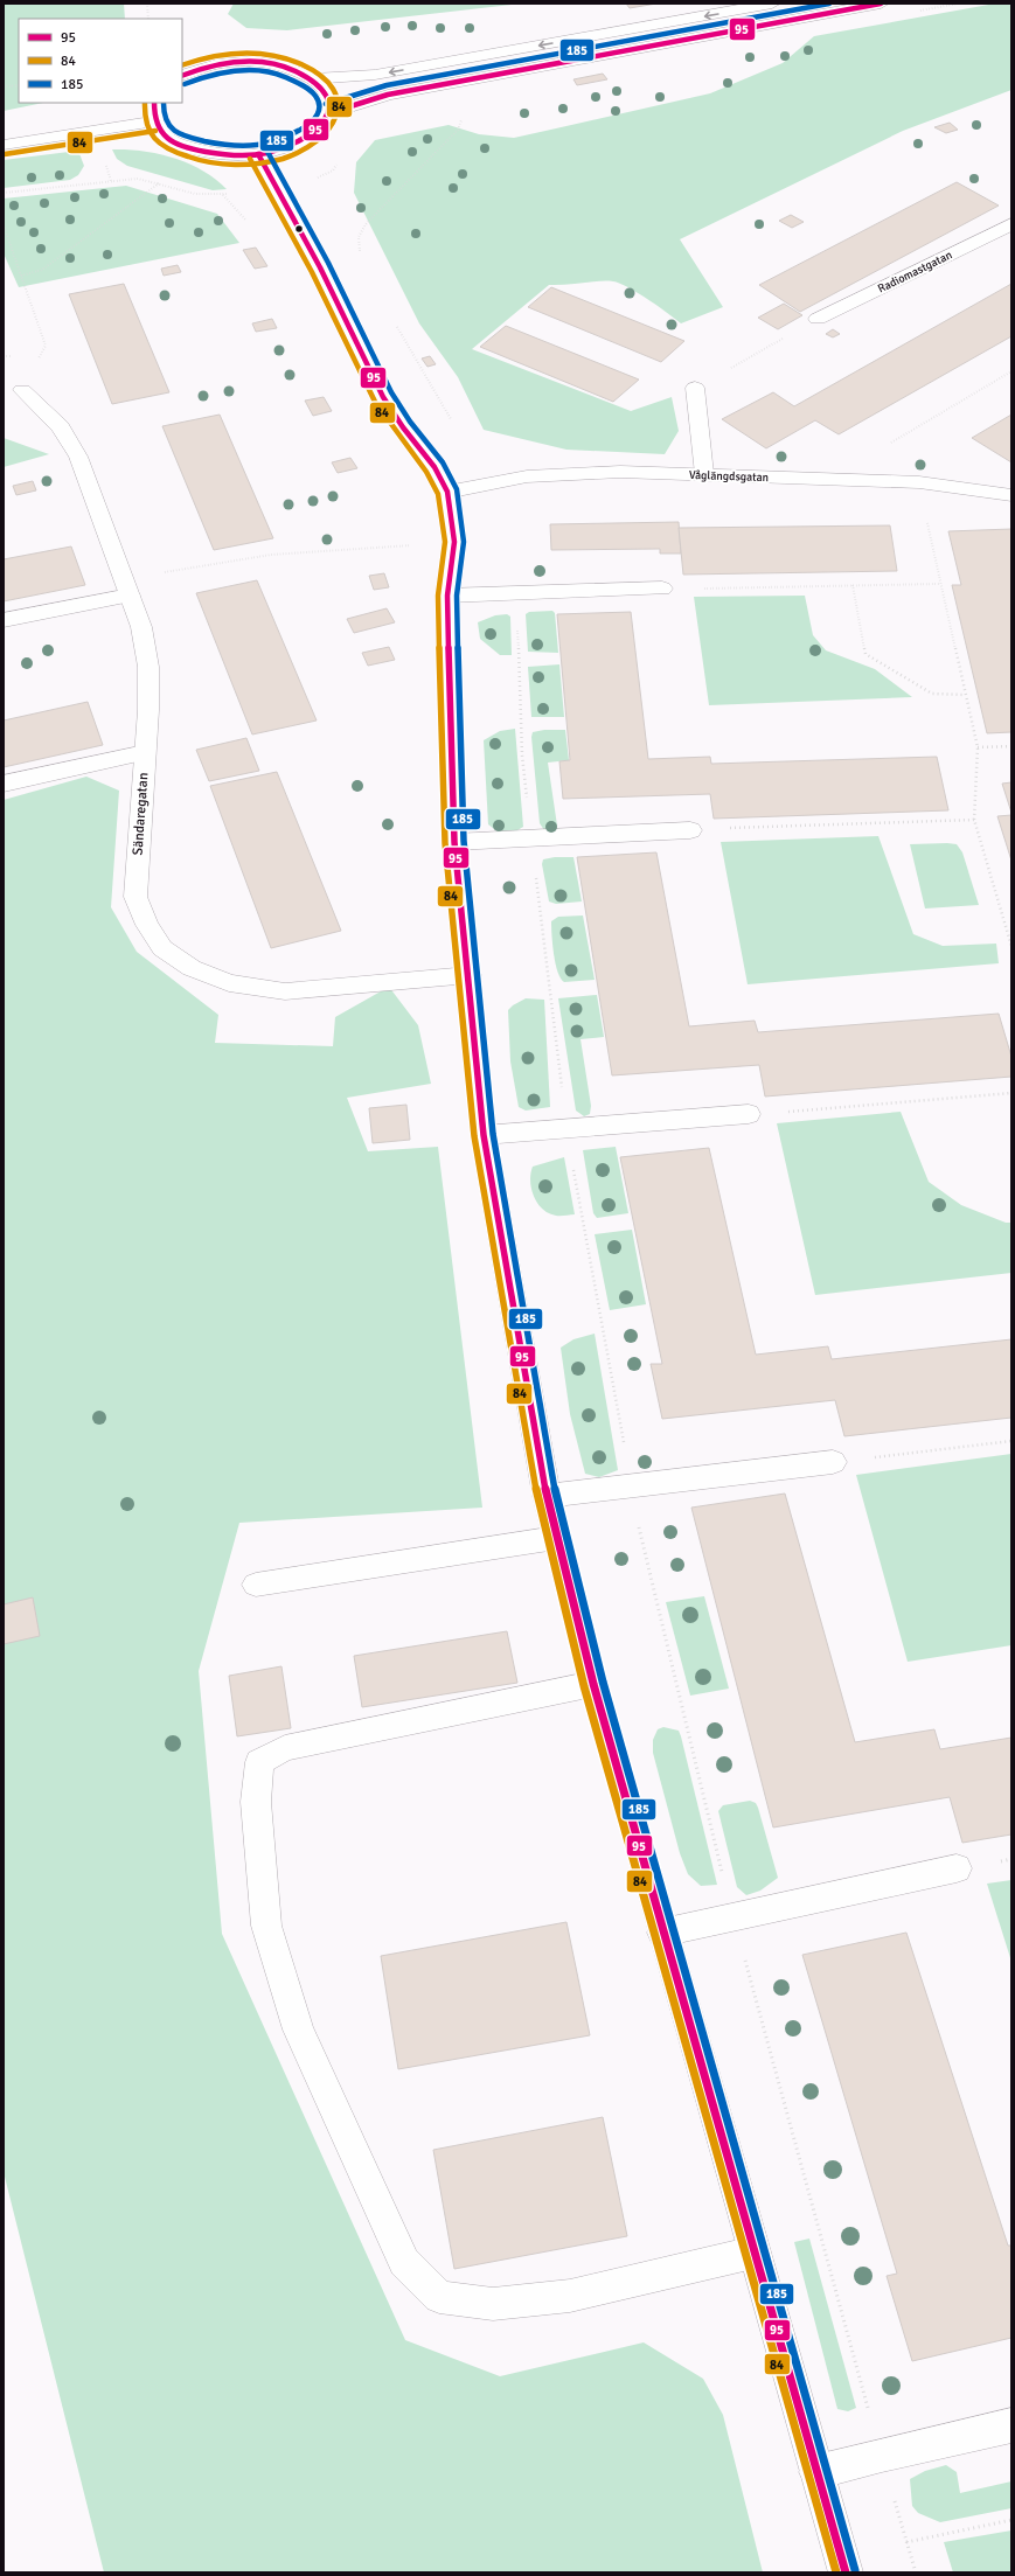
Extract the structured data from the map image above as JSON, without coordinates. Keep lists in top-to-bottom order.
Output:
{
  "streets": {
    "street": ["Radiomastgatan", "Våglängdsgatan", "Sändaregatan"]
  },
  "lines": ["transit line 95", "transit line 185", "transit line 84"],
  "legend": ["95", "84", "185"]
}
